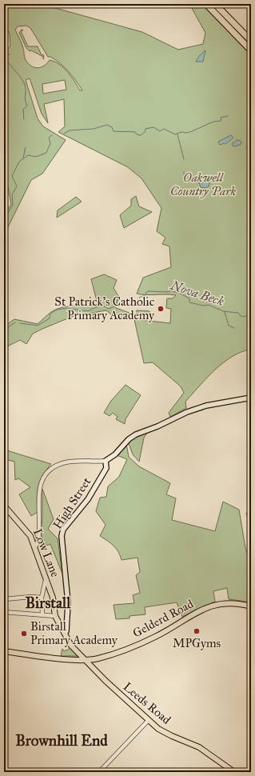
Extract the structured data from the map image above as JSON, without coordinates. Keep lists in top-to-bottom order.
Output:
{
  "streets": {
    "main road": [
      "High Street",
      "Low Lane",
      "Gelderd Road",
      "Leeds Road"
    ]
  },
  "crossings": [
    ["High Street", "Leeds Road"],
    ["Low Lane", "Leeds Road"],
    ["Gelderd Road", "Leeds Road"]
  ],
  "districts": ["Birstall", "Brownhill End"],
  "water": ["Nova Beck"],
  "parks": ["Oakwell Country Park"],
  "places": ["St Patrick's Catholic Primary Academy", "MPGyms", "Birstall Primary Academy"]
}
